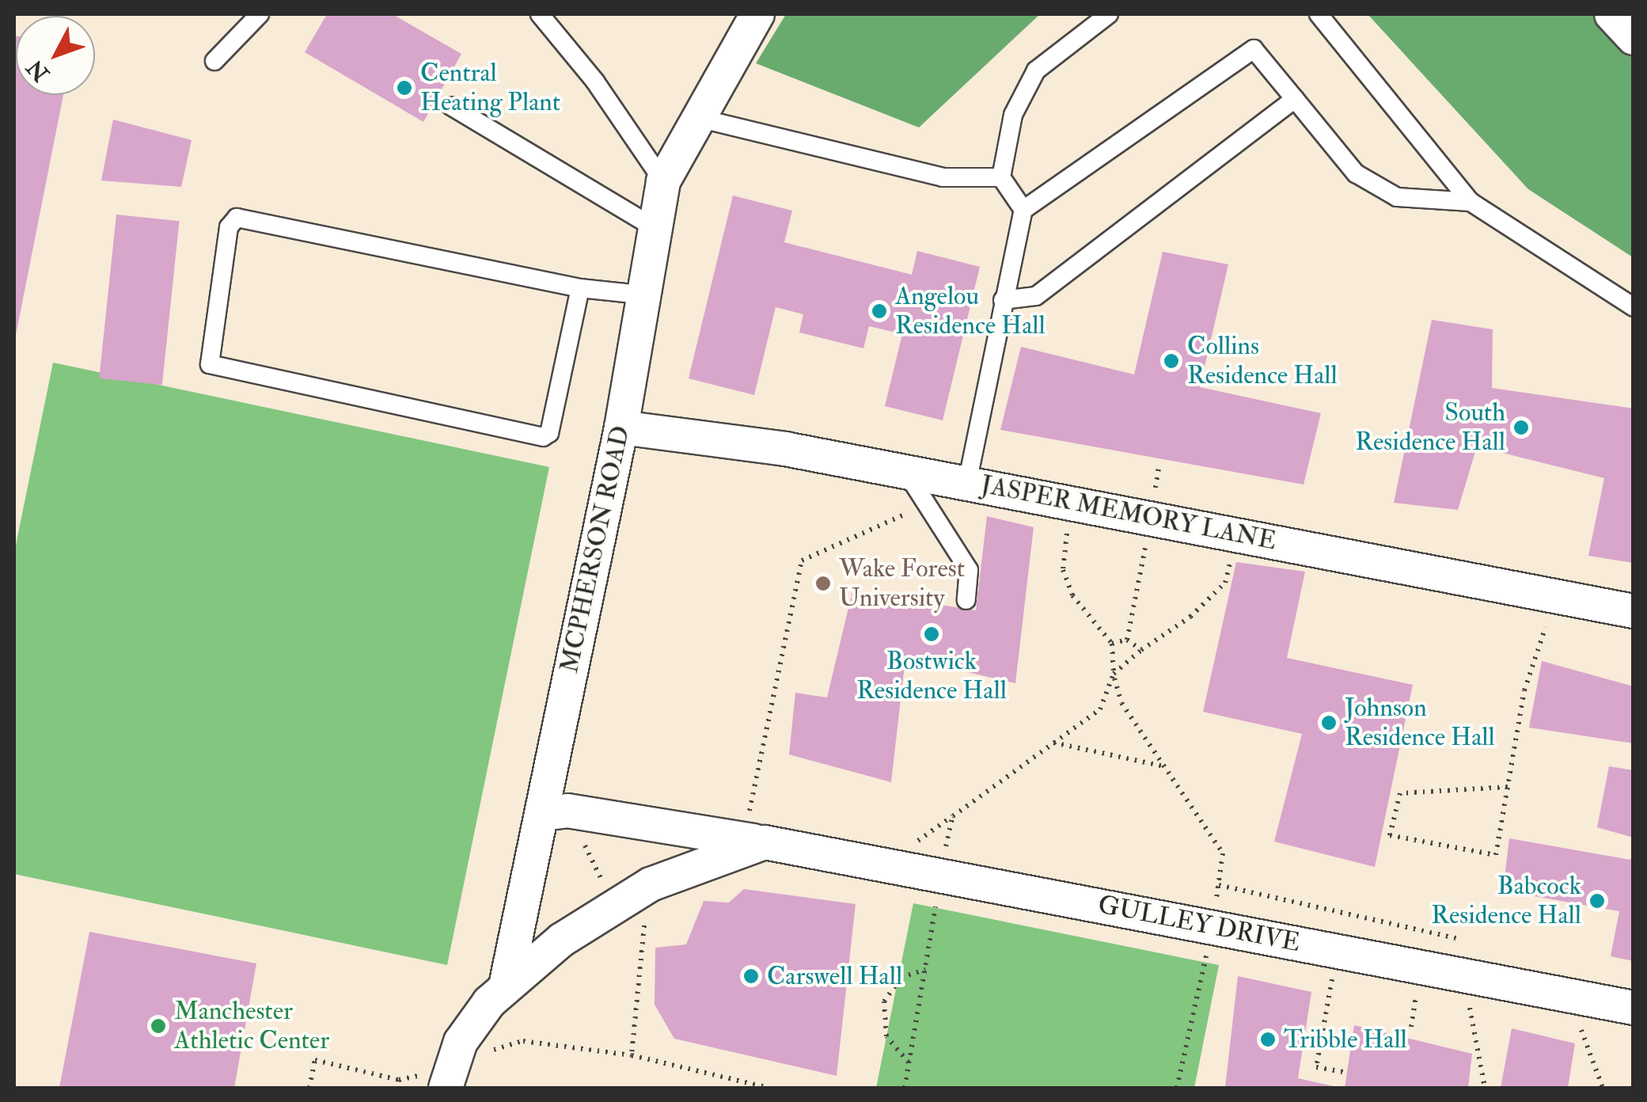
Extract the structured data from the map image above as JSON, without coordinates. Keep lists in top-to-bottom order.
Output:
{
  "streets": {
    "street": ["JASPER MEMORY LANE", "MCPHERSON ROAD", "GULLEY DRIVE"]
  },
  "crossings": [
    ["JASPER MEMORY LANE", "MCPHERSON ROAD"],
    ["MCPHERSON ROAD", "GULLEY DRIVE"]
  ],
  "places": [
    "Central Heating Plant",
    "Angelou Residence Hall",
    "Collins Residence Hall",
    "South Residence Hall",
    "Wake Forest University",
    "Bostwick Residence Hall",
    "Johnson Residence Hall",
    "Babcock Residence Hall",
    "Carswell Hall",
    "Manchester Athletic Center",
    "Tribble Hall"
  ],
  "north": "bottom left"
}
